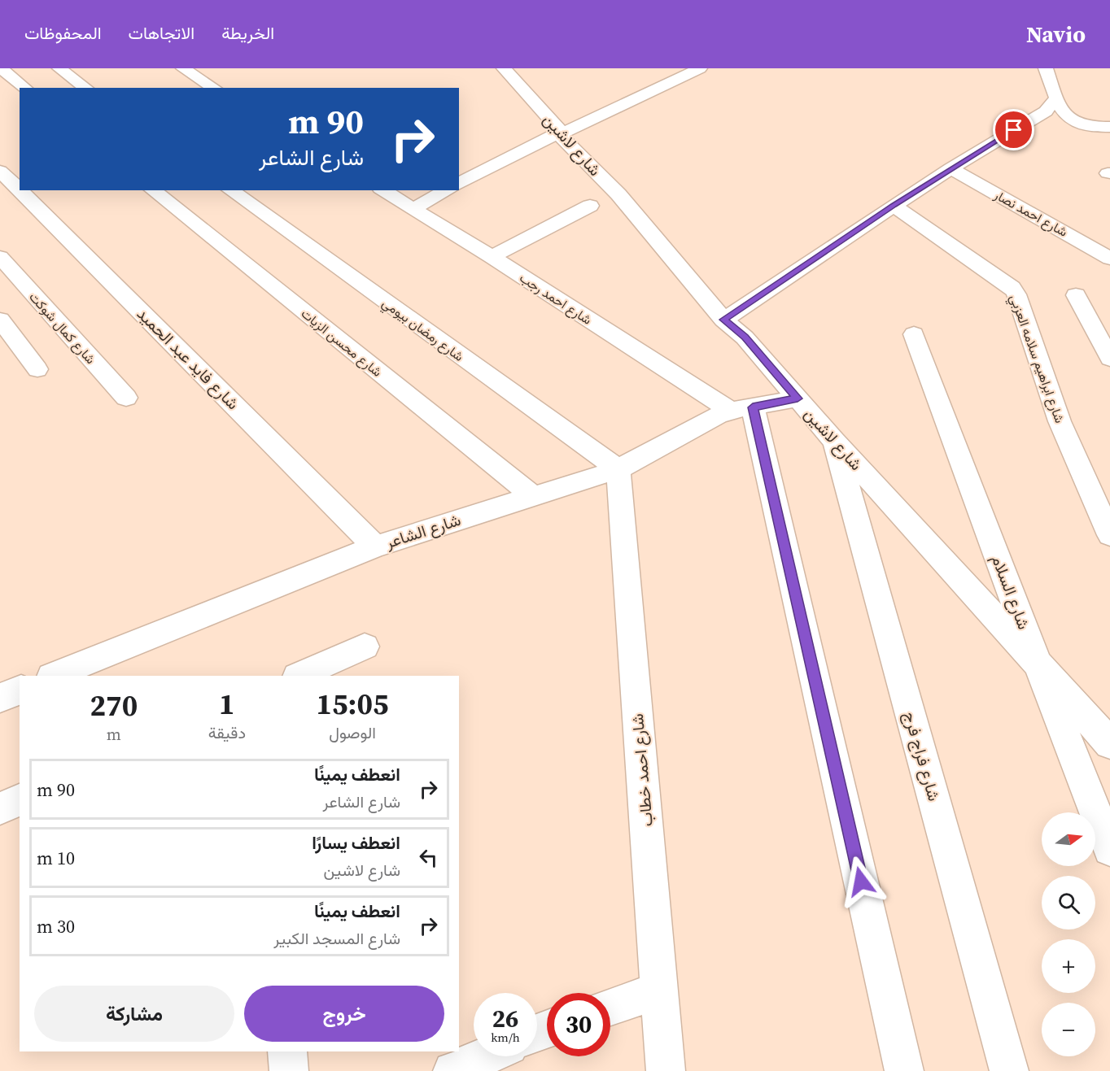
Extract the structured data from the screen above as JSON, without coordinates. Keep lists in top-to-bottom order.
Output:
{
  "streets": {
    "street": [
      "شارع لاشين",
      "شارع احمد نصار",
      "شارع احمد رجب",
      "شارع كمال شوكت",
      "شارع رمضان بيومي",
      "شارع محسن الزيات",
      "شارع فايد عبد الحميد",
      "شارع ابراهيم سلامه العزبي",
      "شارع الشاعر",
      "شارع السلام",
      "شارع فراج فرج",
      "شارع احمد خطاب"
    ]
  },
  "crossings": [
    ["شارع لاشين", "شارع الشاعر"],
    ["شارع لاشين", "شارع السلام"],
    ["شارع لاشين", "شارع فراج فرج"],
    ["شارع احمد رجب", "شارع الشاعر"],
    ["شارع رمضان بيومي", "شارع الشاعر"],
    ["شارع رمضان بيومي", "شارع احمد خطاب"],
    ["شارع محسن الزيات", "شارع الشاعر"],
    ["شارع فايد عبد الحميد", "شارع الشاعر"],
    ["شارع الشاعر", "شارع احمد خطاب"]
  ],
  "north": "right",
  "page": {
    "header": "Navio",
    "nav": ["الخريطة", "الاتجاهات", "المحفوظات"],
    "turn": ["90 m", "شارع الشاعر"],
    "eta": [
      "15:05",
      "الوصول",
      "1",
      "دقيقة",
      "270",
      "m"
    ],
    "list": [
      {
        "name": "انعطف يمينًا",
        "note": "شارع الشاعر",
        "value": "90 m"
      },
      {
        "name": "انعطف يسارًا",
        "note": "شارع لاشين",
        "value": "10 m"
      },
      {
        "name": "انعطف يمينًا",
        "note": "شارع المسجد الكبير",
        "value": "30 m"
      }
    ],
    "map_buttons": ["+", "−"],
    "buttons": ["خروج", "مشاركة"],
    "speed": "26 km/h",
    "limit": "30"
  }
}
